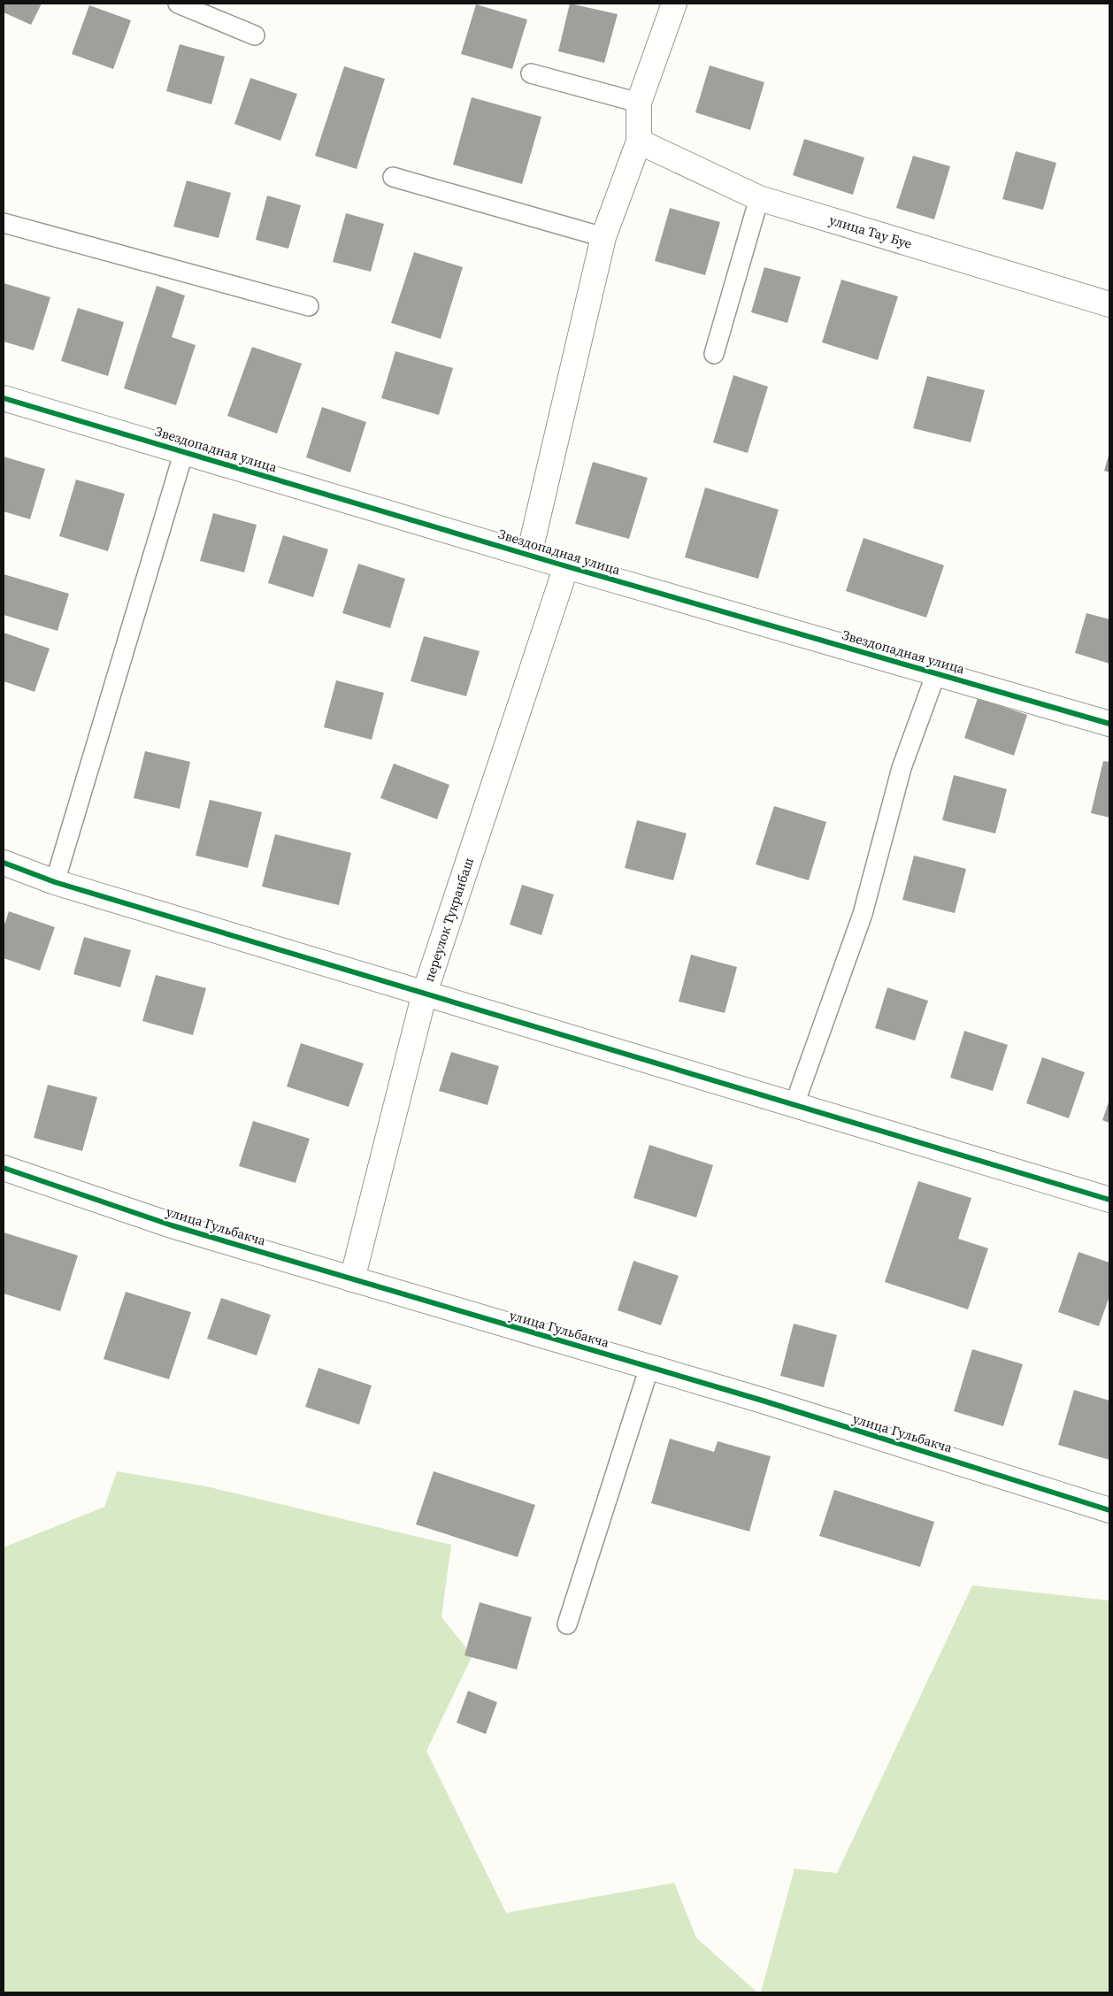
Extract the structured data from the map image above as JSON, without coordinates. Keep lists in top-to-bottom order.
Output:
{
  "streets": {
    "street": [
      "улица Тау Буе",
      "Звездопадная улица",
      "переулок Тукранбаш",
      "улица Гульбакча"
    ]
  },
  "crossings": [
    ["Звездопадная улица", "переулок Тукранбаш"],
    ["переулок Тукранбаш", "улица Гульбакча"]
  ]
}
